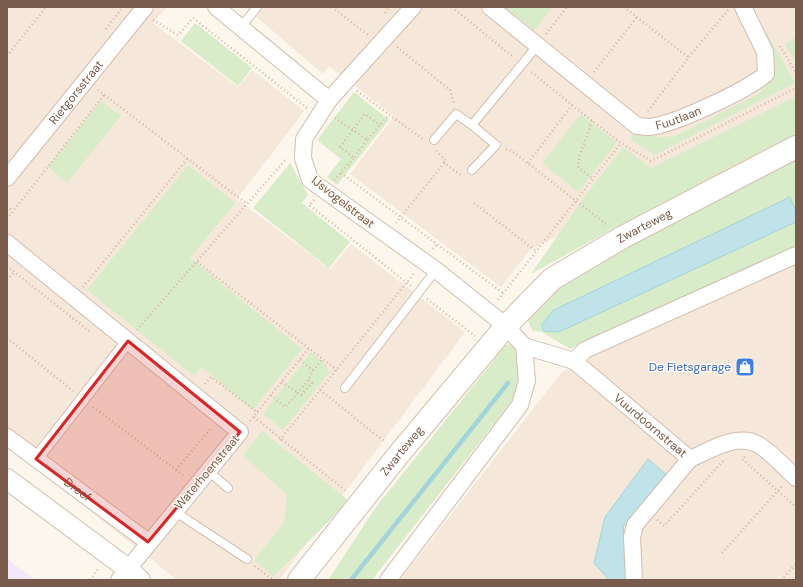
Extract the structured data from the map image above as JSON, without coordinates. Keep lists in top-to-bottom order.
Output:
{
  "streets": {
    "main road": ["Zwarteweg"],
    "street": [
      "Rietgorsstraat",
      "Fuutlaan",
      "IJsvogelstraat",
      "Vuurdoornstraat",
      "Waterhoenstraat",
      "Dreef"
    ]
  },
  "crossings": [
    ["IJsvogelstraat", "Zwarteweg"],
    ["Waterhoenstraat", "Dreef"]
  ],
  "places": {
    "shop": ["De Fietsgarage"]
  }
}
